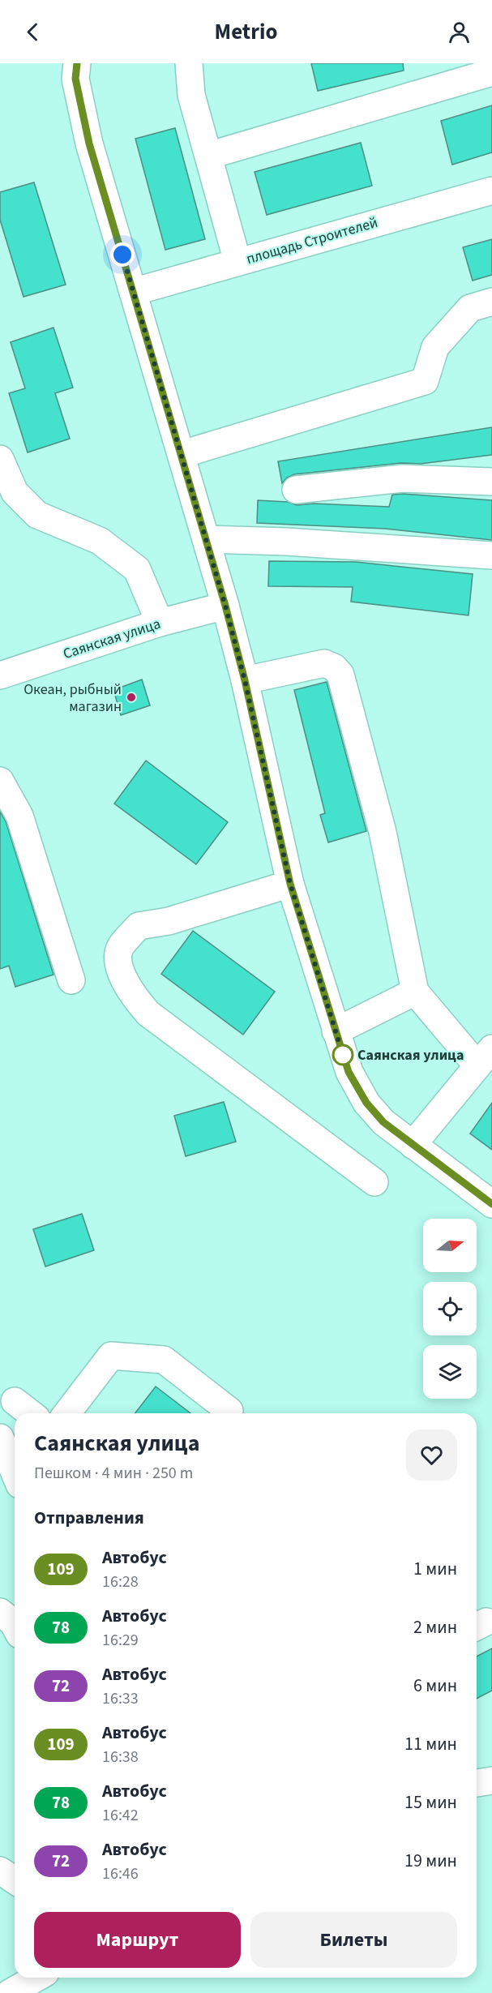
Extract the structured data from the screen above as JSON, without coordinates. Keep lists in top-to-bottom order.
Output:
{
  "streets": {
    "main road": ["площадь Строителей", "Саянская улица"]
  },
  "places": ["Океан, рыбный магазин", "Саянская улица"],
  "lines": ["bus line 109"],
  "north": "right",
  "page": {
    "header": "Metrio",
    "heading": [
      ["Саянская улица", "Пешком · 4 мин · 250 m"],
      "Отправления"
    ],
    "list": [
      {
        "mark": "109",
        "name": "Автобус",
        "note": "16:28",
        "value": "1 мин"
      },
      {
        "mark": "78",
        "name": "Автобус",
        "note": "16:29",
        "value": "2 мин"
      },
      {
        "mark": "72",
        "name": "Автобус",
        "note": "16:33",
        "value": "6 мин"
      },
      {
        "mark": "109",
        "name": "Автобус",
        "note": "16:38",
        "value": "11 мин"
      },
      {
        "mark": "78",
        "name": "Автобус",
        "note": "16:42",
        "value": "15 мин"
      },
      {
        "mark": "72",
        "name": "Автобус",
        "note": "16:46",
        "value": "19 мин"
      }
    ],
    "buttons": ["Маршрут", "Билеты"]
  }
}
